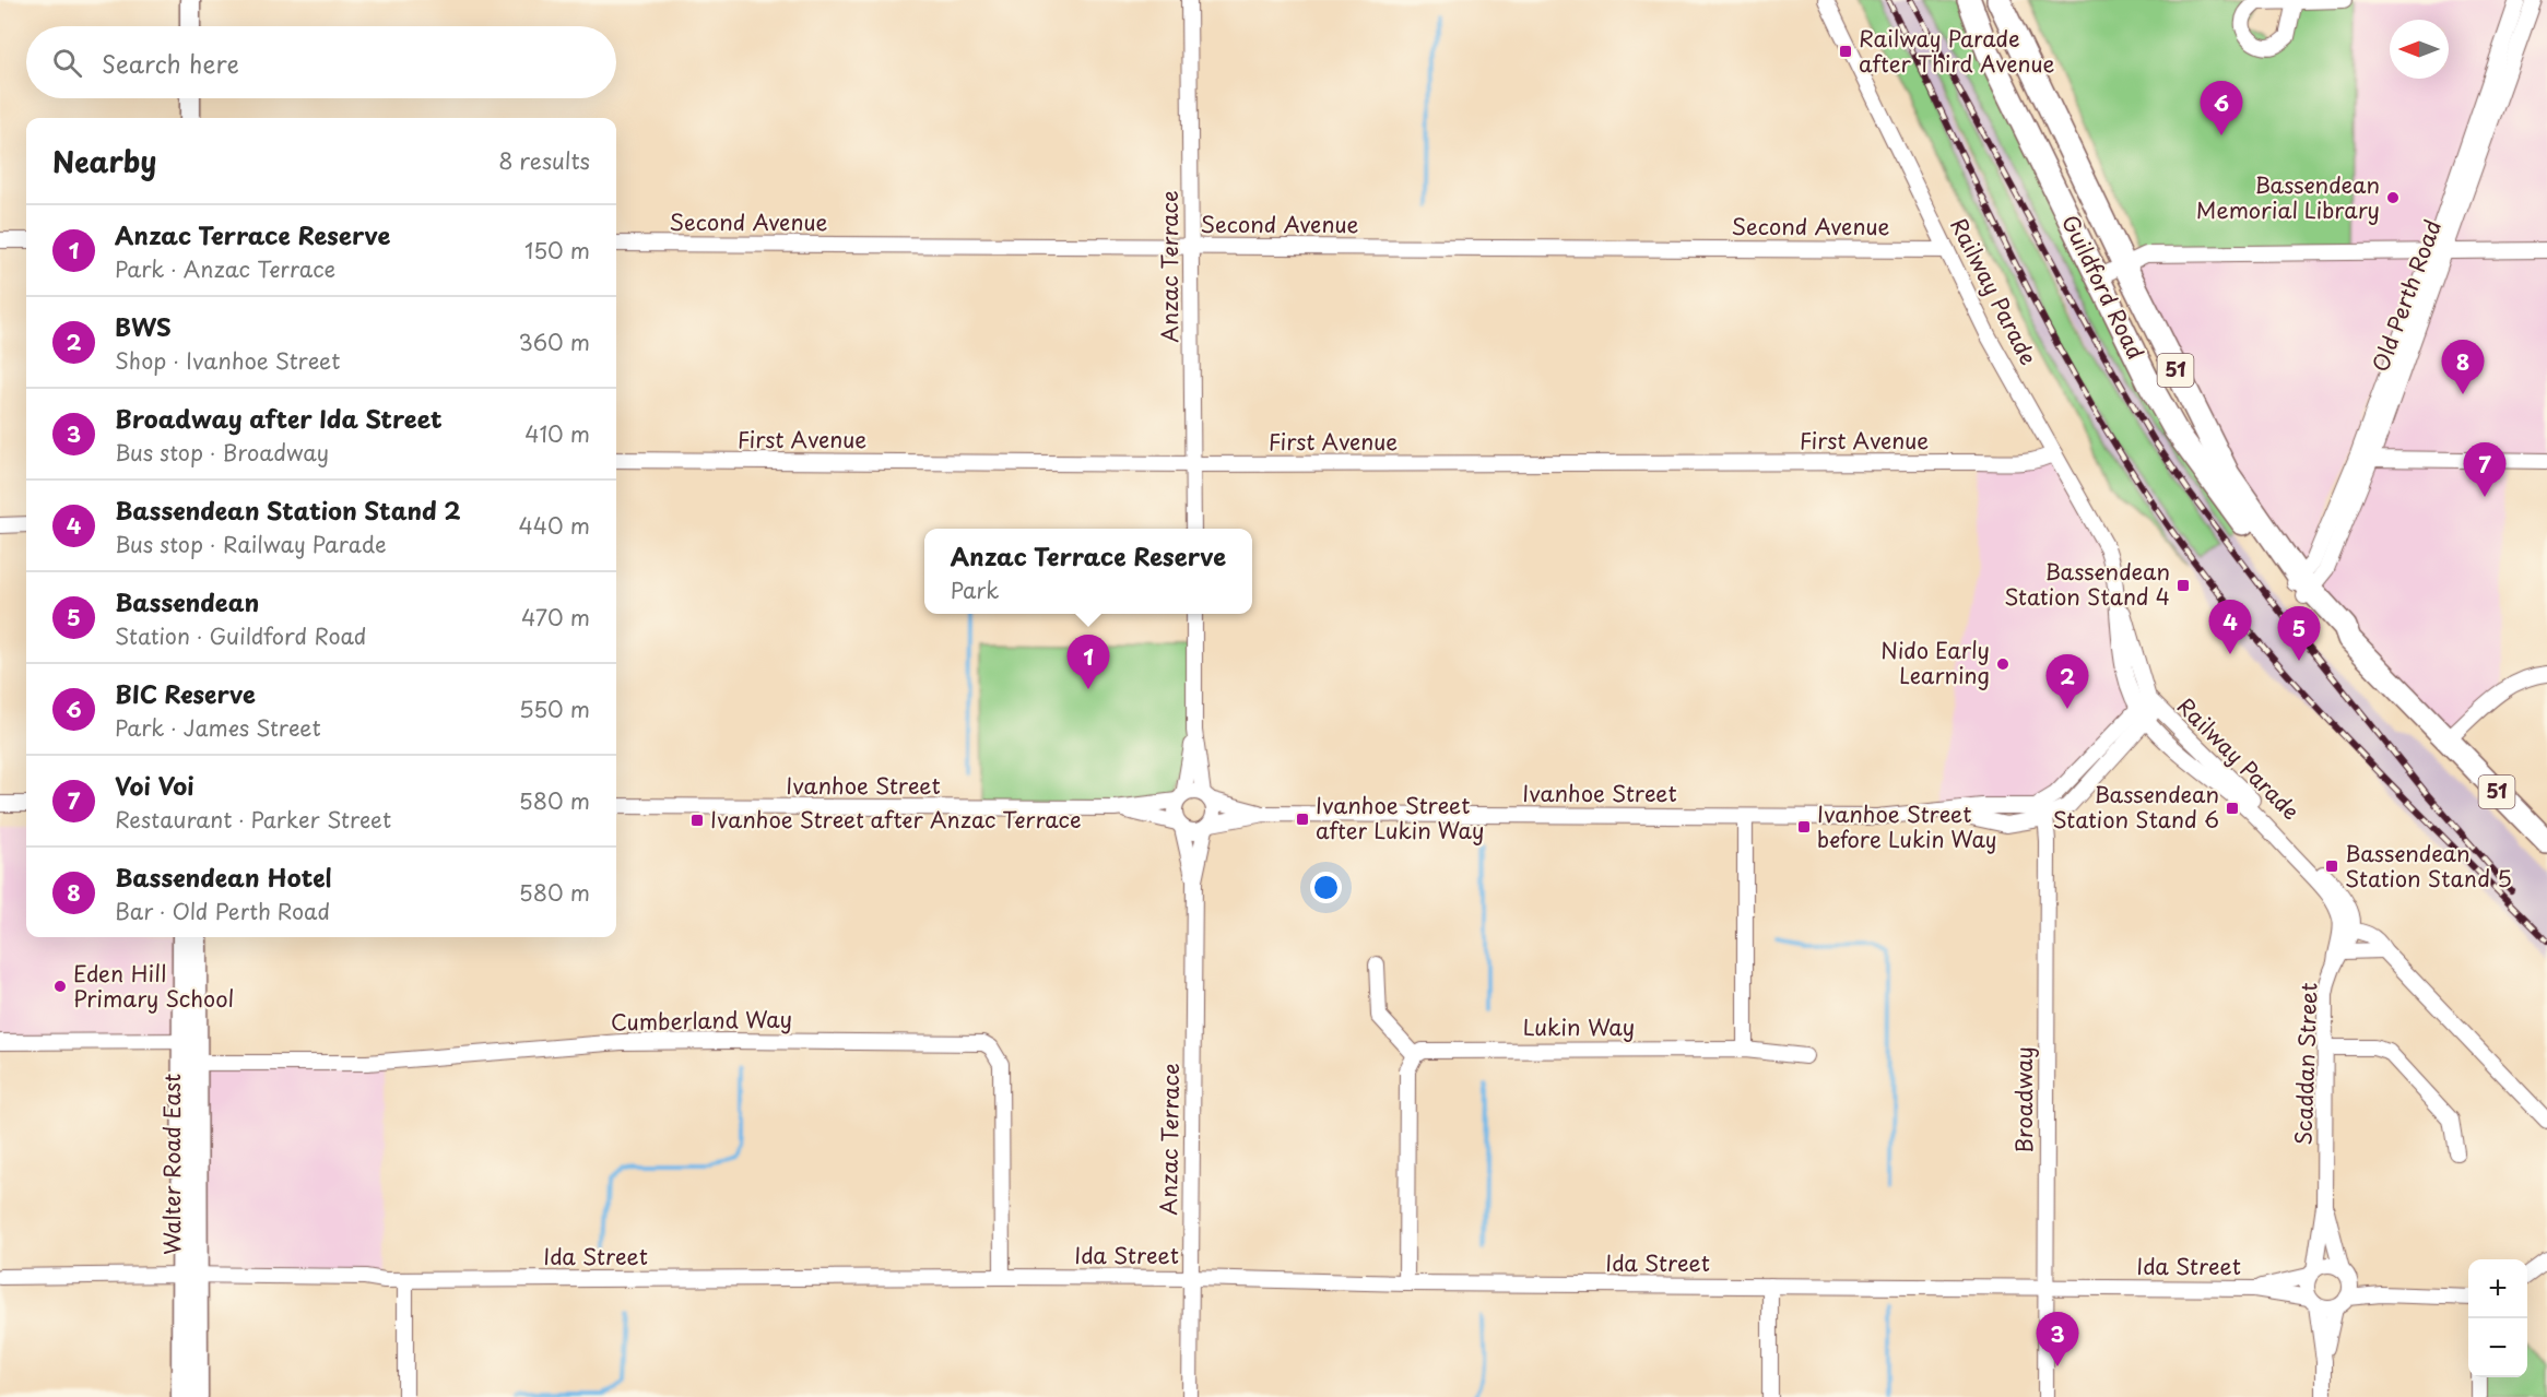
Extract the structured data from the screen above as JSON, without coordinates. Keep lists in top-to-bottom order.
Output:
{
  "streets": {
    "highway": ["Guildford Road", "51"],
    "main road": ["Walter Road East"],
    "street": [
      "Second Avenue",
      "Anzac Terrace",
      "Railway Parade",
      "Old Perth Road",
      "First Avenue",
      "Ivanhoe Street",
      "Cumberland Way",
      "Lukin Way",
      "Scaddan Street",
      "Broadway",
      "Ida Street"
    ]
  },
  "crossings": [
    ["Second Avenue", "Anzac Terrace"],
    ["Second Avenue", "Railway Parade"],
    ["Anzac Terrace", "First Avenue"],
    ["Anzac Terrace", "Ivanhoe Street"],
    ["Anzac Terrace", "Ida Street"],
    ["Guildford Road", "Old Perth Road"],
    ["Railway Parade", "First Avenue"],
    ["Railway Parade", "Ivanhoe Street"],
    ["Railway Parade", "Scaddan Street"],
    ["Ivanhoe Street", "Broadway"],
    ["Cumberland Way", "Walter Road East"],
    ["Cumberland Way", "Ida Street"],
    ["Scaddan Street", "Ida Street"],
    ["Broadway", "Ida Street"],
    ["Walter Road East", "Ida Street"]
  ],
  "places": {
    "transit": [
      "Railway Parade after Third Avenue",
      "Bassendean Station Stand 4",
      "Bassendean Station Stand 6",
      "Ivanhoe Street after Lukin Way",
      "Ivanhoe Street after Anzac Terrace",
      "Ivanhoe Street before Lukin Way",
      "Bassendean Station Stand 5"
    ],
    "other": ["Bassendean Memorial Library", "Nido Early Learning", "Eden Hill Primary School"]
  },
  "north": "left",
  "page": {
    "search": "Search here",
    "pins": [
      "6",
      "8",
      "7",
      "4",
      "5",
      "1",
      "2",
      "3"
    ],
    "heading": ["Nearby", "8 results"],
    "list": [
      {
        "mark": "1",
        "name": "Anzac Terrace Reserve",
        "note": "Park · Anzac Terrace",
        "value": "150 m"
      },
      {
        "mark": "2",
        "name": "BWS",
        "note": "Shop · Ivanhoe Street",
        "value": "360 m"
      },
      {
        "mark": "3",
        "name": "Broadway after Ida Street",
        "note": "Bus stop · Broadway",
        "value": "410 m"
      },
      {
        "mark": "4",
        "name": "Bassendean Station Stand 2",
        "note": "Bus stop · Railway Parade",
        "value": "440 m"
      },
      {
        "mark": "5",
        "name": "Bassendean",
        "note": "Station · Guildford Road",
        "value": "470 m"
      },
      {
        "mark": "6",
        "name": "BIC Reserve",
        "note": "Park · James Street",
        "value": "550 m"
      },
      {
        "mark": "7",
        "name": "Voi Voi",
        "note": "Restaurant · Parker Street",
        "value": "580 m"
      },
      {
        "mark": "8",
        "name": "Bassendean Hotel",
        "note": "Bar · Old Perth Road",
        "value": "580 m"
      }
    ],
    "popup": ["Anzac Terrace Reserve", "Park"],
    "map_buttons": ["+", "−"]
  }
}
